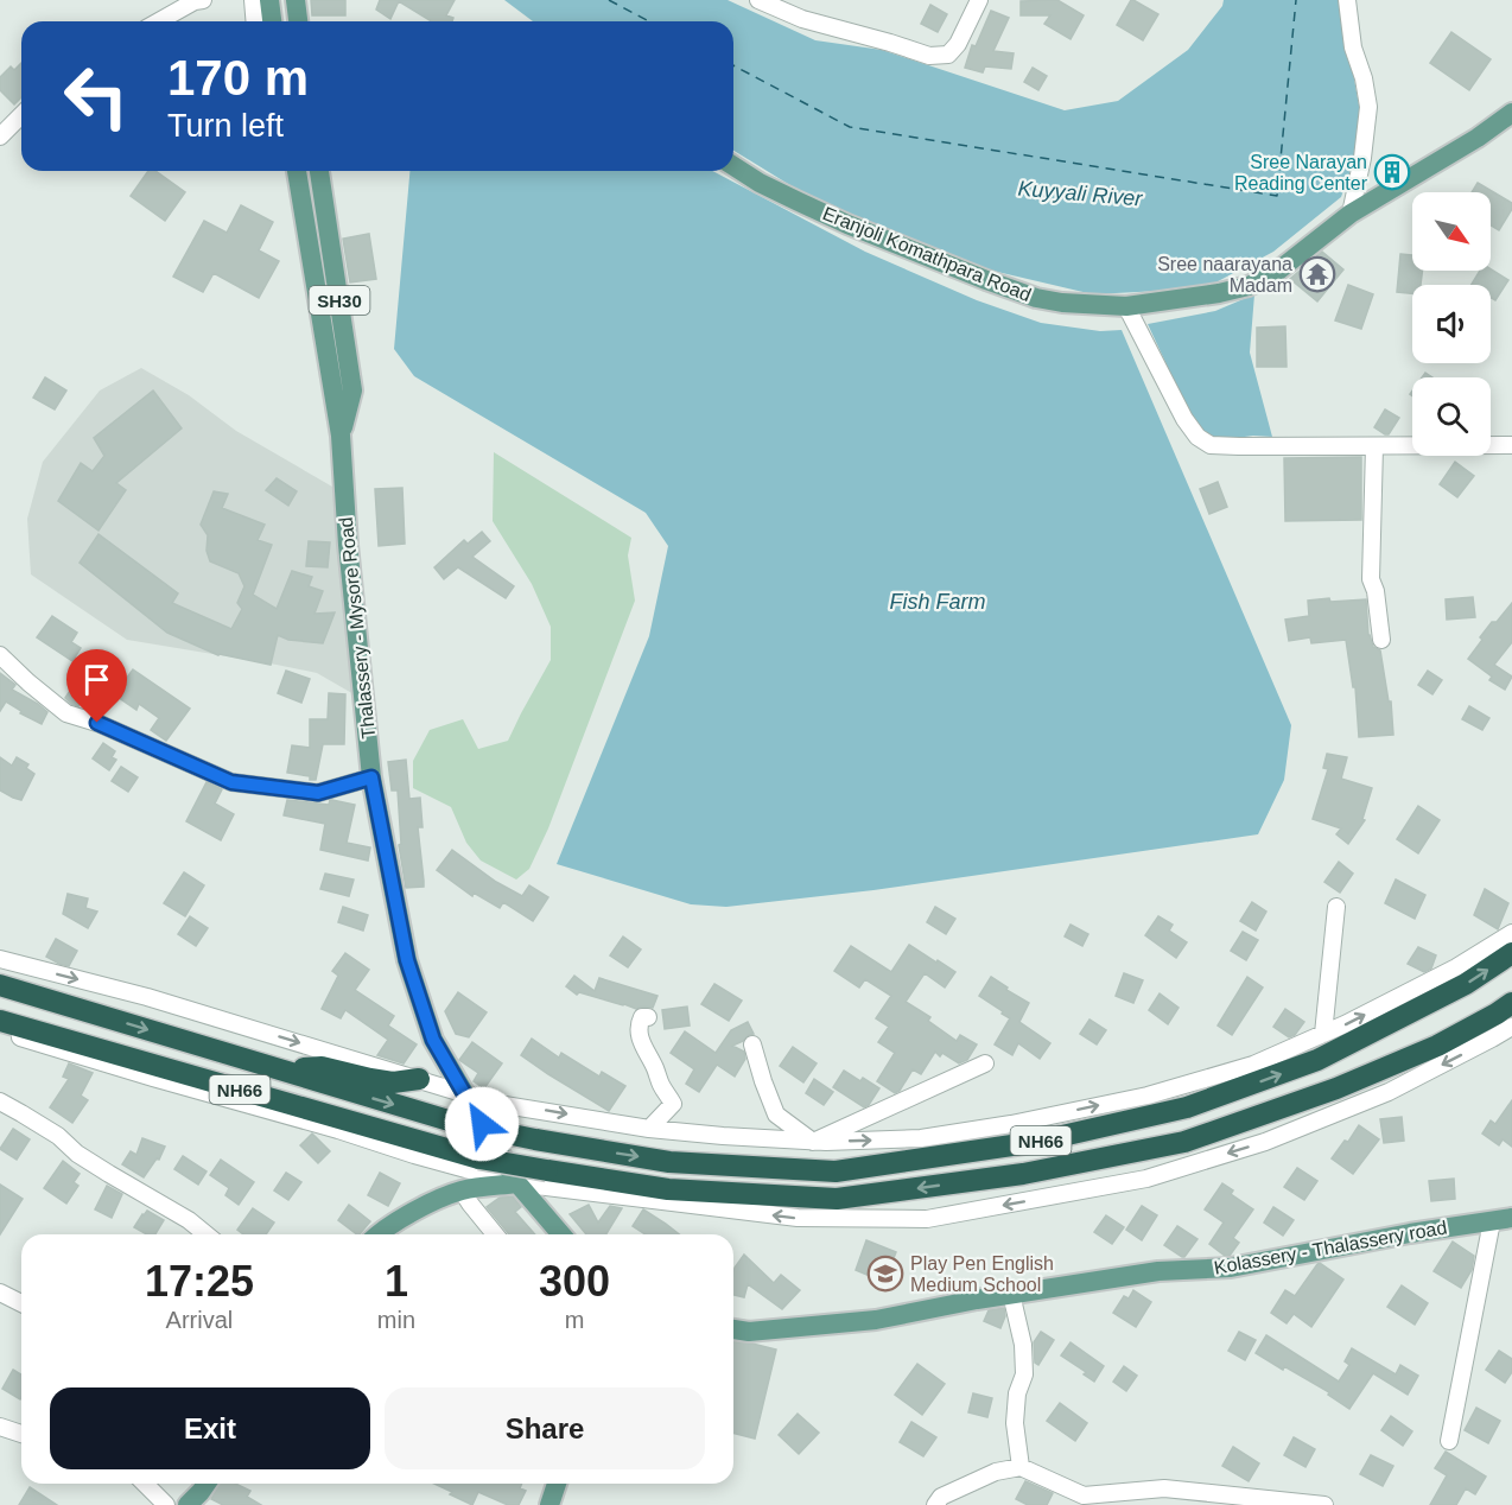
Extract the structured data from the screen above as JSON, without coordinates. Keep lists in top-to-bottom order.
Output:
{
  "streets": {
    "highway": ["NH66"],
    "main road": [
      "Eranjoli Komathpara Road",
      "SH30",
      "Thalassery - Mysore Road",
      "Kolassery - Thalassery road"
    ]
  },
  "crossings": [
    ["SH30", "Thalassery - Mysore Road"]
  ],
  "water": ["Kuyyali River", "Fish Farm"],
  "places": {
    "building": ["Sree Narayan Reading Center"],
    "temple": ["Sree naarayana Madam"],
    "school or university": ["Play Pen English Medium School"]
  },
  "north": "bottom right",
  "page": {
    "turn": ["170 m", "Turn left"],
    "eta": [
      "17:25",
      "Arrival",
      "1",
      "min",
      "300",
      "m"
    ],
    "buttons": ["Exit", "Share"]
  }
}
